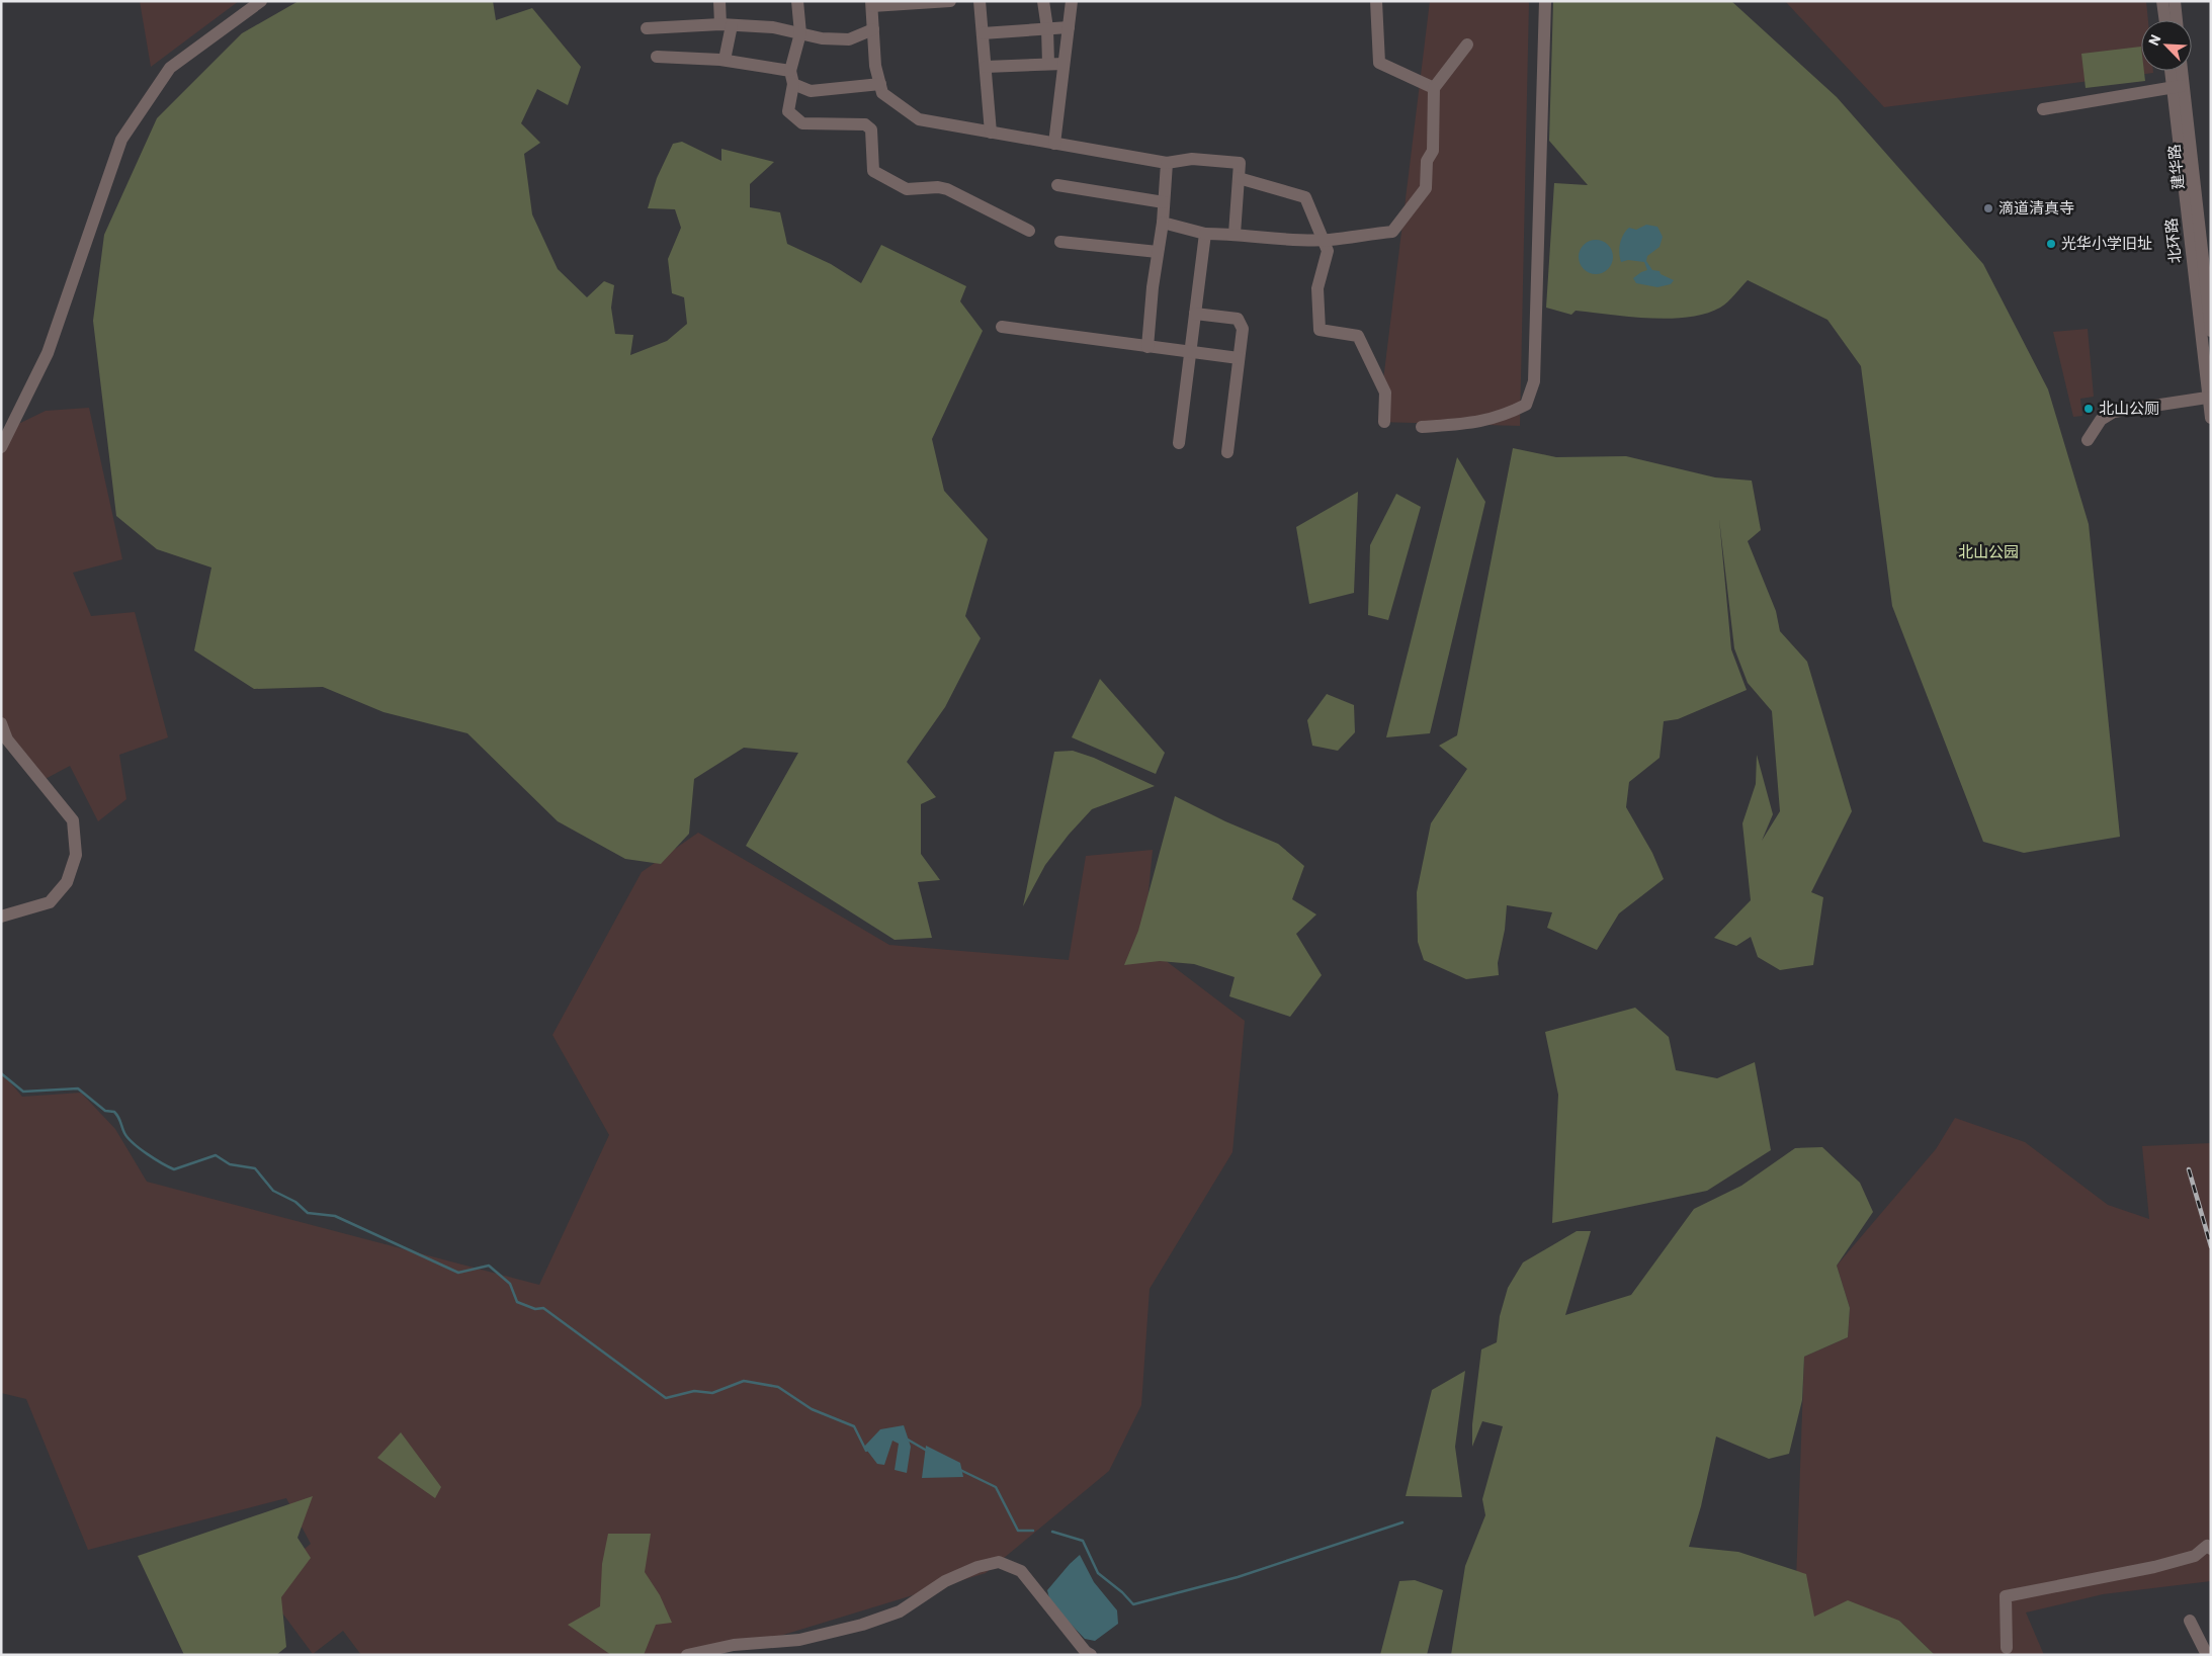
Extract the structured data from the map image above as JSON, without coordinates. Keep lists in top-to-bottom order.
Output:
{
  "streets": {
    "street": ["建华路", "北环路"]
  },
  "crossings": [
    ["建华路", "北环路"]
  ],
  "parks": ["北山公园"],
  "places": ["滴道清真寺", "光华小学旧址", "北山公厕"],
  "north": "top left"
}
